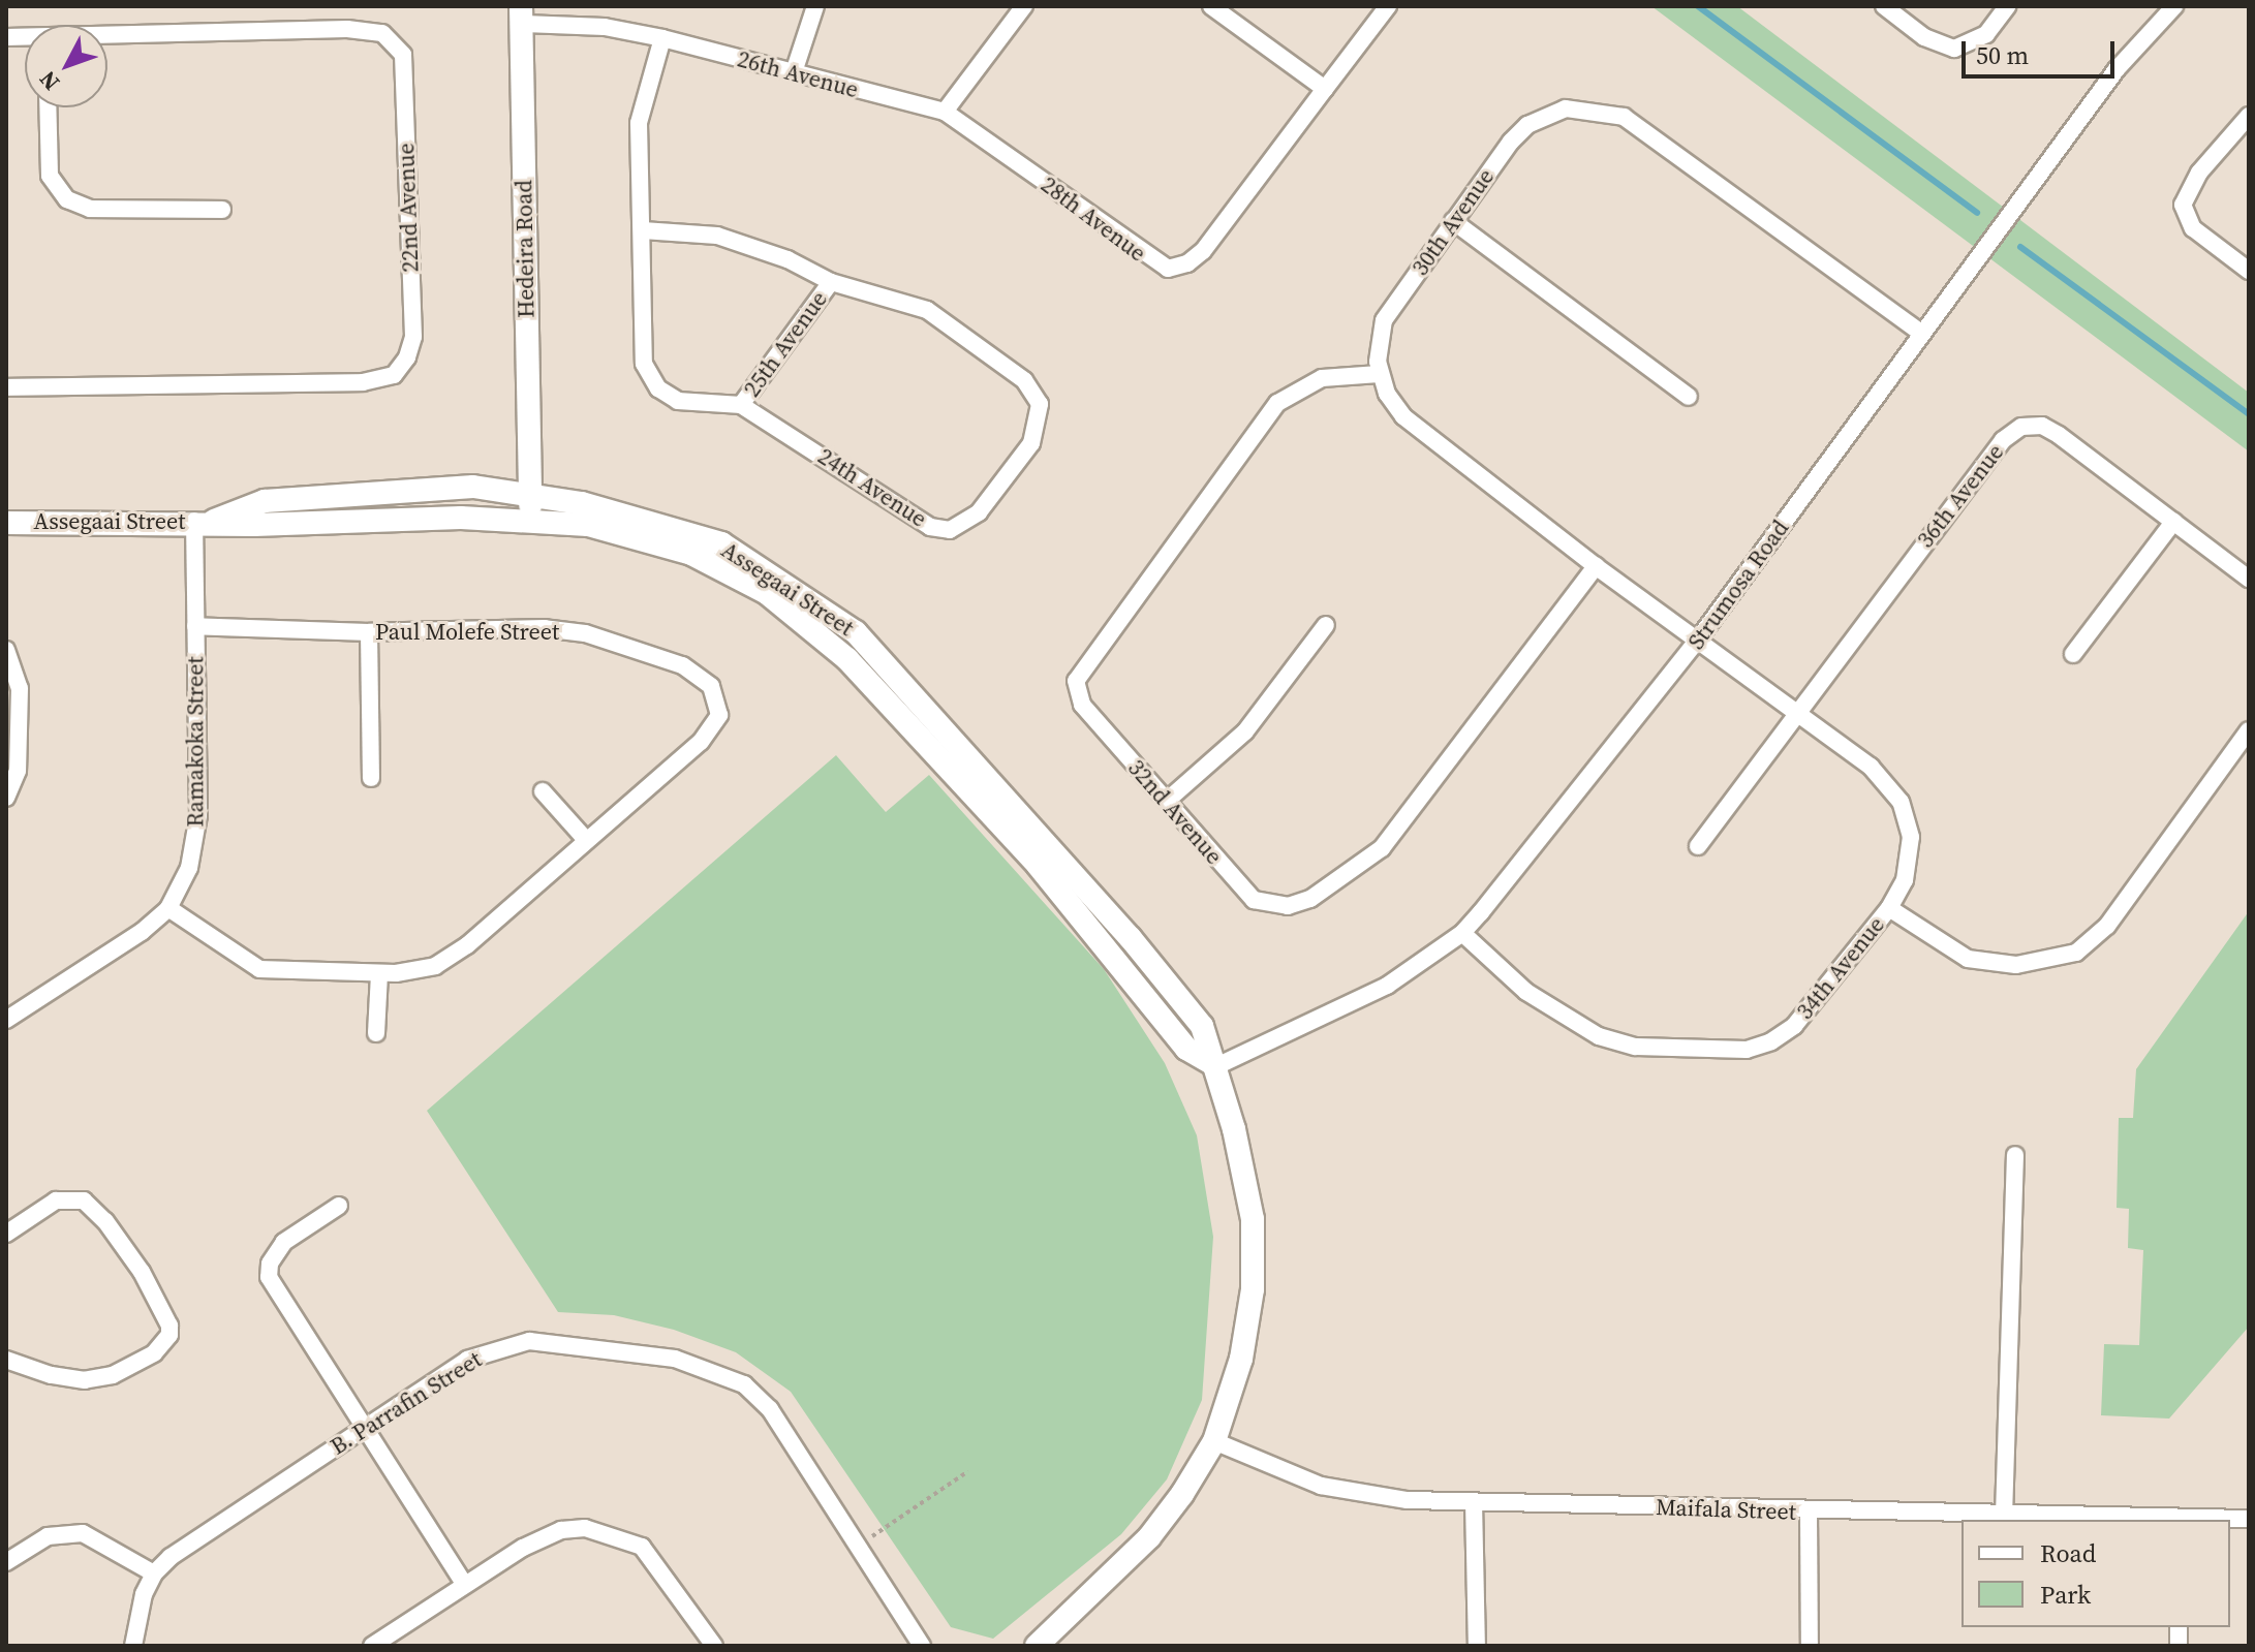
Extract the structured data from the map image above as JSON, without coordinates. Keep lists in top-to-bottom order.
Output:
{
  "streets": {
    "street": [
      "26th Avenue",
      "22nd Avenue",
      "28th Avenue",
      "30th Avenue",
      "Hedeira Road",
      "25th Avenue",
      "24th Avenue",
      "36th Avenue",
      "Assegaai Street",
      "Strumosa Road",
      "Paul Molefe Street",
      "Ramakoka Street",
      "32nd Avenue",
      "34th Avenue",
      "B. Parrafin Street",
      "Maifala Street"
    ]
  },
  "crossings": [
    ["26th Avenue", "28th Avenue"],
    ["26th Avenue", "Hedeira Road"],
    ["26th Avenue", "25th Avenue"],
    ["30th Avenue", "Strumosa Road"],
    ["30th Avenue", "32nd Avenue"],
    ["Hedeira Road", "Assegaai Street"],
    ["25th Avenue", "24th Avenue"],
    ["36th Avenue", "34th Avenue"],
    ["Assegaai Street", "Strumosa Road"],
    ["Assegaai Street", "Ramakoka Street"],
    ["Assegaai Street", "Maifala Street"],
    ["Strumosa Road", "34th Avenue"],
    ["Paul Molefe Street", "Ramakoka Street"]
  ],
  "legend": ["Road", "Park"],
  "scale_bar": "50 m",
  "north": "bottom left"
}
